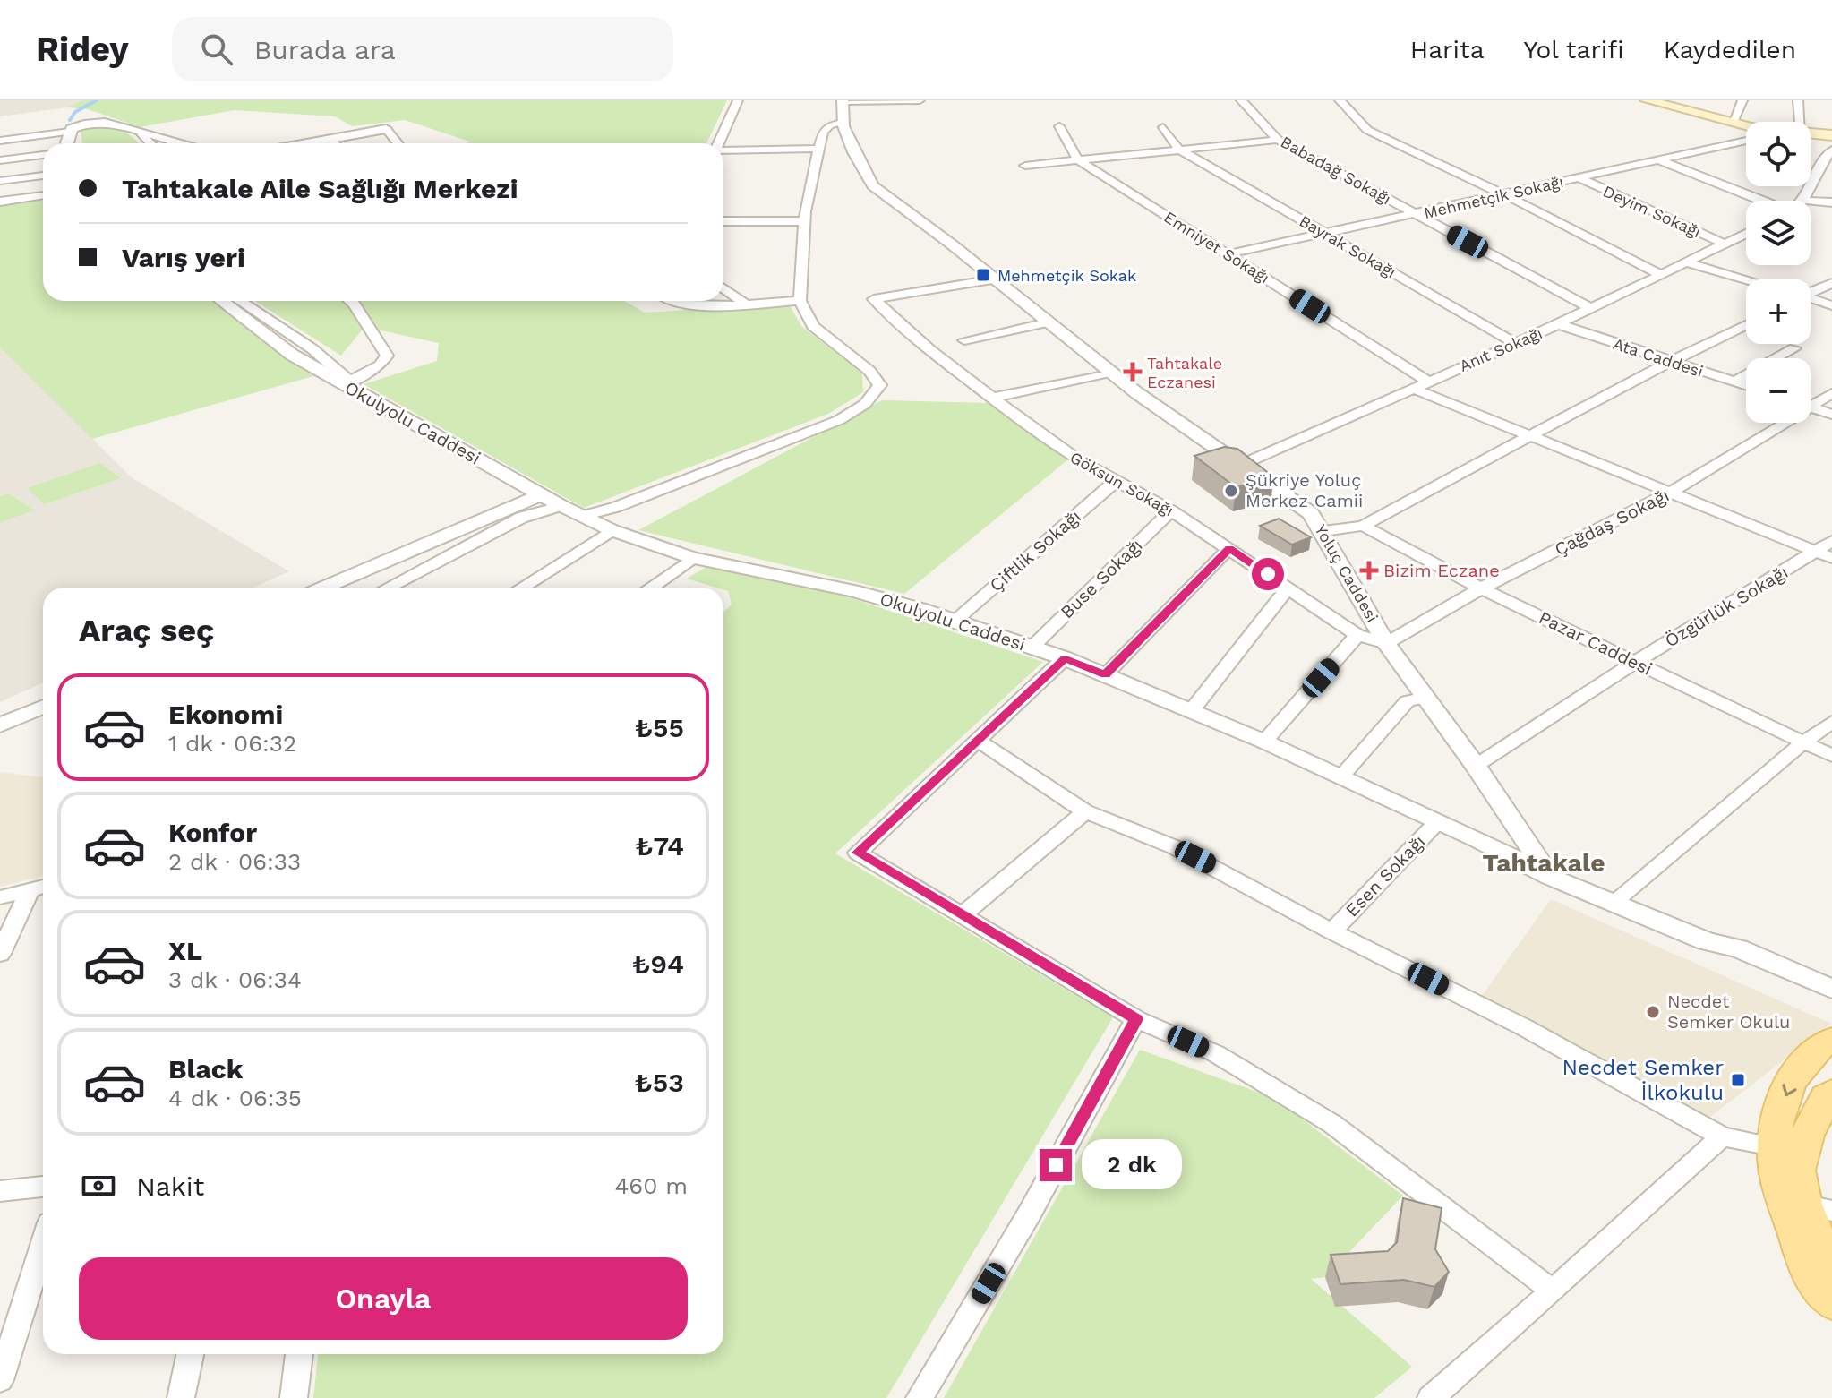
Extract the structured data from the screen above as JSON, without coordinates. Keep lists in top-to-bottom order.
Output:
{
  "streets": {
    "street": [
      "Babadağ Sokağı",
      "Mehmetçik Sokağı",
      "Deyim Sokağı",
      "Bayrak Sokağı",
      "Emniyet Sokağı",
      "Anıt Sokağı",
      "Ata Caddesi",
      "Okulyolu Caddesi",
      "Göksun Sokağı",
      "Çağdaş Sokağı",
      "Çiftlik Sokağı",
      "Yoluç Caddesi",
      "Buse Sokağı",
      "Özgürlük Sokağı",
      "Pazar Caddesi",
      "Esen Sokağı"
    ]
  },
  "crossings": [
    ["Babadağ Sokağı", "Mehmetçik Sokağı"],
    ["Babadağ Sokağı", "Anıt Sokağı"],
    ["Mehmetçik Sokağı", "Deyim Sokağı"],
    ["Mehmetçik Sokağı", "Bayrak Sokağı"],
    ["Mehmetçik Sokağı", "Emniyet Sokağı"],
    ["Deyim Sokağı", "Anıt Sokağı"],
    ["Bayrak Sokağı", "Anıt Sokağı"],
    ["Emniyet Sokağı", "Anıt Sokağı"],
    ["Anıt Sokağı", "Ata Caddesi"],
    ["Anıt Sokağı", "Yoluç Caddesi"],
    ["Okulyolu Caddesi", "Çiftlik Sokağı"],
    ["Okulyolu Caddesi", "Yoluç Caddesi"],
    ["Okulyolu Caddesi", "Buse Sokağı"],
    ["Okulyolu Caddesi", "Esen Sokağı"],
    ["Göksun Sokağı", "Çağdaş Sokağı"],
    ["Göksun Sokağı", "Çiftlik Sokağı"],
    ["Göksun Sokağı", "Yoluç Caddesi"],
    ["Göksun Sokağı", "Buse Sokağı"],
    ["Çağdaş Sokağı", "Yoluç Caddesi"],
    ["Çağdaş Sokağı", "Pazar Caddesi"],
    ["Yoluç Caddesi", "Özgürlük Sokağı"],
    ["Özgürlük Sokağı", "Pazar Caddesi"]
  ],
  "districts": ["Tahtakale"],
  "places": {
    "transit": ["Mehmetçik Sokak", "Necdet Semker İlkokulu"],
    "health": ["Tahtakale Eczanesi", "Bizim Eczane"],
    "other": ["Şükriye Yoluç Merkez Camii", "Necdet Semker Okulu"]
  },
  "page": {
    "header": "Ridey",
    "search": "Burada ara",
    "nav": ["Harita", "Yol tarifi", "Kaydedilen"],
    "map_buttons": ["+", "−"],
    "banner": ["Tahtakale Aile Sağlığı Merkezi", "Varış yeri"],
    "heading": "Araç seç",
    "list": [
      {
        "name": "Ekonomi",
        "note": "1 dk · 06:32",
        "value": "₺55"
      },
      {
        "name": "Konfor",
        "note": "2 dk · 06:33",
        "value": "₺74"
      },
      {
        "name": "XL",
        "note": "3 dk · 06:34",
        "value": "₺94"
      },
      {
        "name": "Black",
        "note": "4 dk · 06:35",
        "value": "₺53"
      }
    ],
    "bubble": "2 dk",
    "pay": ["Nakit", "460 m"],
    "buttons": "Onayla"
  }
}
